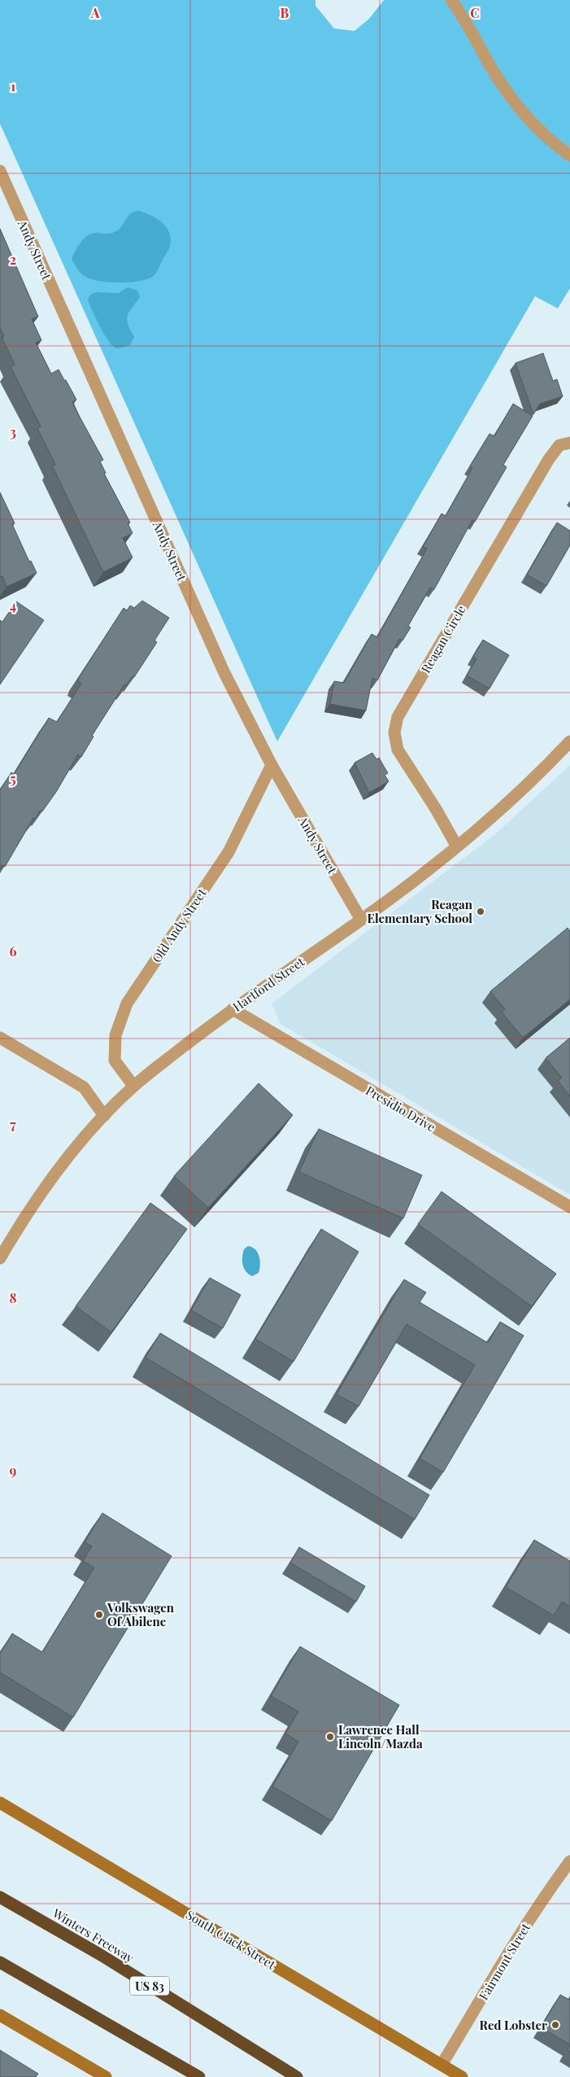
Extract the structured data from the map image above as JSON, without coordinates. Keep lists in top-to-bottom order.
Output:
{
  "streets": {
    "highway": ["Winters Freeway", "US 83"],
    "main road": ["South Clack Street"],
    "street": [
      "Andy Street",
      "Reagan Circle",
      "Old Andy Street",
      "Hartford Street",
      "Presidio Drive",
      "Fairmont Street"
    ]
  },
  "crossings": [
    ["Andy Street", "Old Andy Street"],
    ["Andy Street", "Hartford Street"],
    ["Reagan Circle", "Hartford Street"],
    ["Old Andy Street", "Hartford Street"],
    ["Hartford Street", "Presidio Drive"],
    ["South Clack Street", "Fairmont Street"]
  ],
  "places": [
    "Reagan Elementary School",
    "Volkswagen Of Abilene",
    "Lawrence Hall Lincoln/Mazda",
    "Red Lobster"
  ],
  "grid": {
    "columns": ["A", "B", "C"],
    "rows": [
      "1",
      "2",
      "3",
      "4",
      "5",
      "6",
      "7",
      "8",
      "9"
    ]
  }
}
